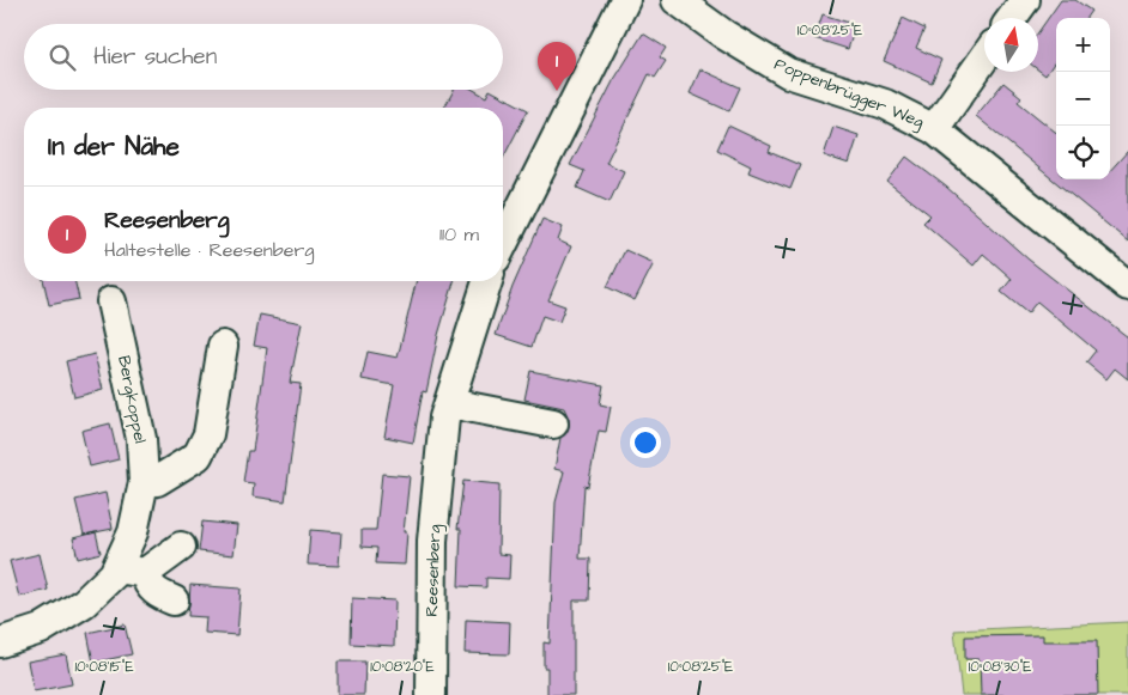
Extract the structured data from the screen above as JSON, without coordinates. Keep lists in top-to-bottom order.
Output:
{
  "streets": {
    "street": ["Poppenbrügger Weg", "Bergkoppel", "Reesenberg"]
  },
  "north": "top",
  "page": {
    "map_buttons": ["+", "−"],
    "search": "Hier suchen",
    "pins": "1",
    "heading": "In der Nähe",
    "list": [
      {
        "mark": "1",
        "name": "Reesenberg",
        "note": "Haltestelle · Reesenberg",
        "value": "110 m"
      }
    ]
  },
  "coordinates": [
    "10°08'25\"E",
    "10°08'15\"E",
    "10°08'20\"E",
    "10°08'30\"E"
  ]
}
